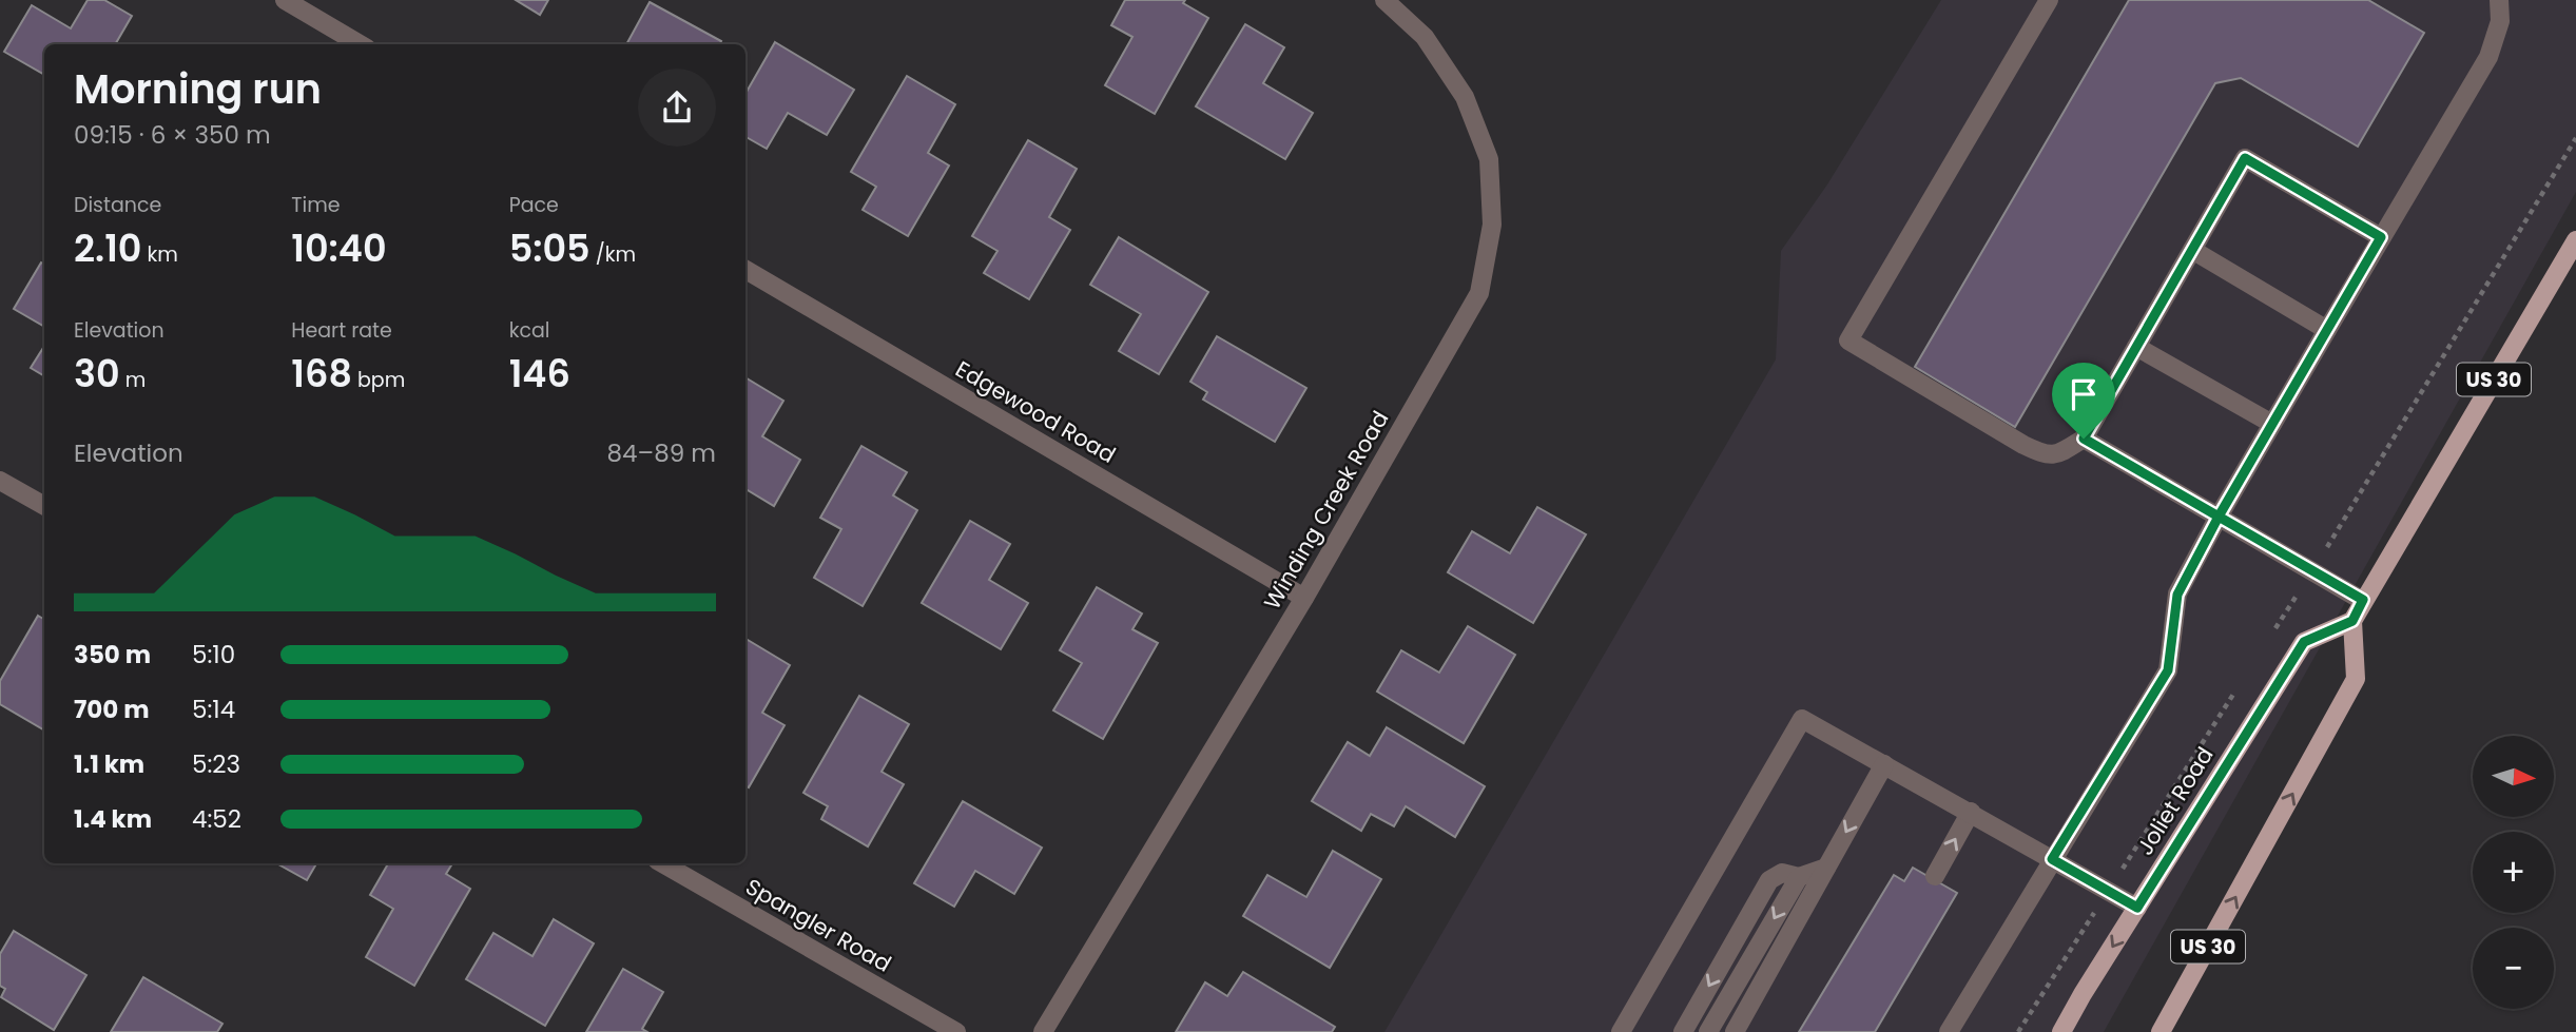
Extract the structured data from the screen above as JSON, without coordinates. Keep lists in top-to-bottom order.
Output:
{
  "streets": {
    "main road": ["US 30", "Joliet Road"],
    "street": ["Edgewood Road", "Winding Creek Road", "Spangler Road"]
  },
  "crossings": [
    ["US 30", "Joliet Road"],
    ["Edgewood Road", "Winding Creek Road"]
  ],
  "north": "right",
  "page": {
    "heading": ["Morning run", "09:15 · 6 × 350 m"],
    "stats": [
      ["Distance", "2.10 km"],
      ["Time", "10:40"],
      ["Pace", "5:05 /km"],
      ["Elevation", "30 m"],
      ["Heart rate", "168 bpm"],
      ["kcal", "146"]
    ],
    "chart": ["Elevation", "84–89 m"],
    "list": [
      {
        "name": "350 m",
        "note": "5:10"
      },
      {
        "name": "700 m",
        "note": "5:14"
      },
      {
        "name": "1.1 km",
        "note": "5:23"
      },
      {
        "name": "1.4 km",
        "note": "4:52"
      }
    ],
    "map_buttons": ["+", "−"]
  }
}
